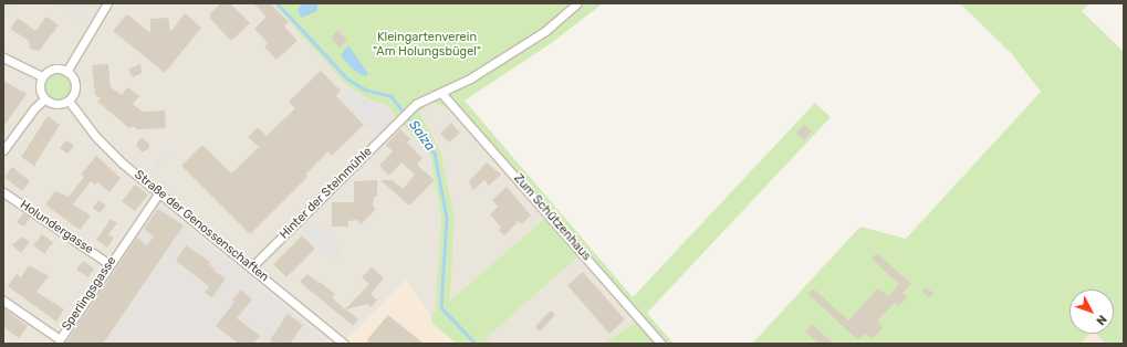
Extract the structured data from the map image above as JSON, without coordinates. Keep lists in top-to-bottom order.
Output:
{
  "streets": {
    "street": [
      "Hinter der Steinmühle",
      "Zum Schützenhaus",
      "Straße der Genossenschaften",
      "Holundergasse",
      "Sperlingsgasse"
    ]
  },
  "crossings": [
    ["Hinter der Steinmühle", "Zum Schützenhaus"],
    ["Hinter der Steinmühle", "Straße der Genossenschaften"],
    ["Straße der Genossenschaften", "Sperlingsgasse"],
    ["Holundergasse", "Sperlingsgasse"]
  ],
  "water": ["Salza"],
  "parks": ["Kleingartenverein \"Am Holungsbügel\""],
  "north": "bottom right"
}
